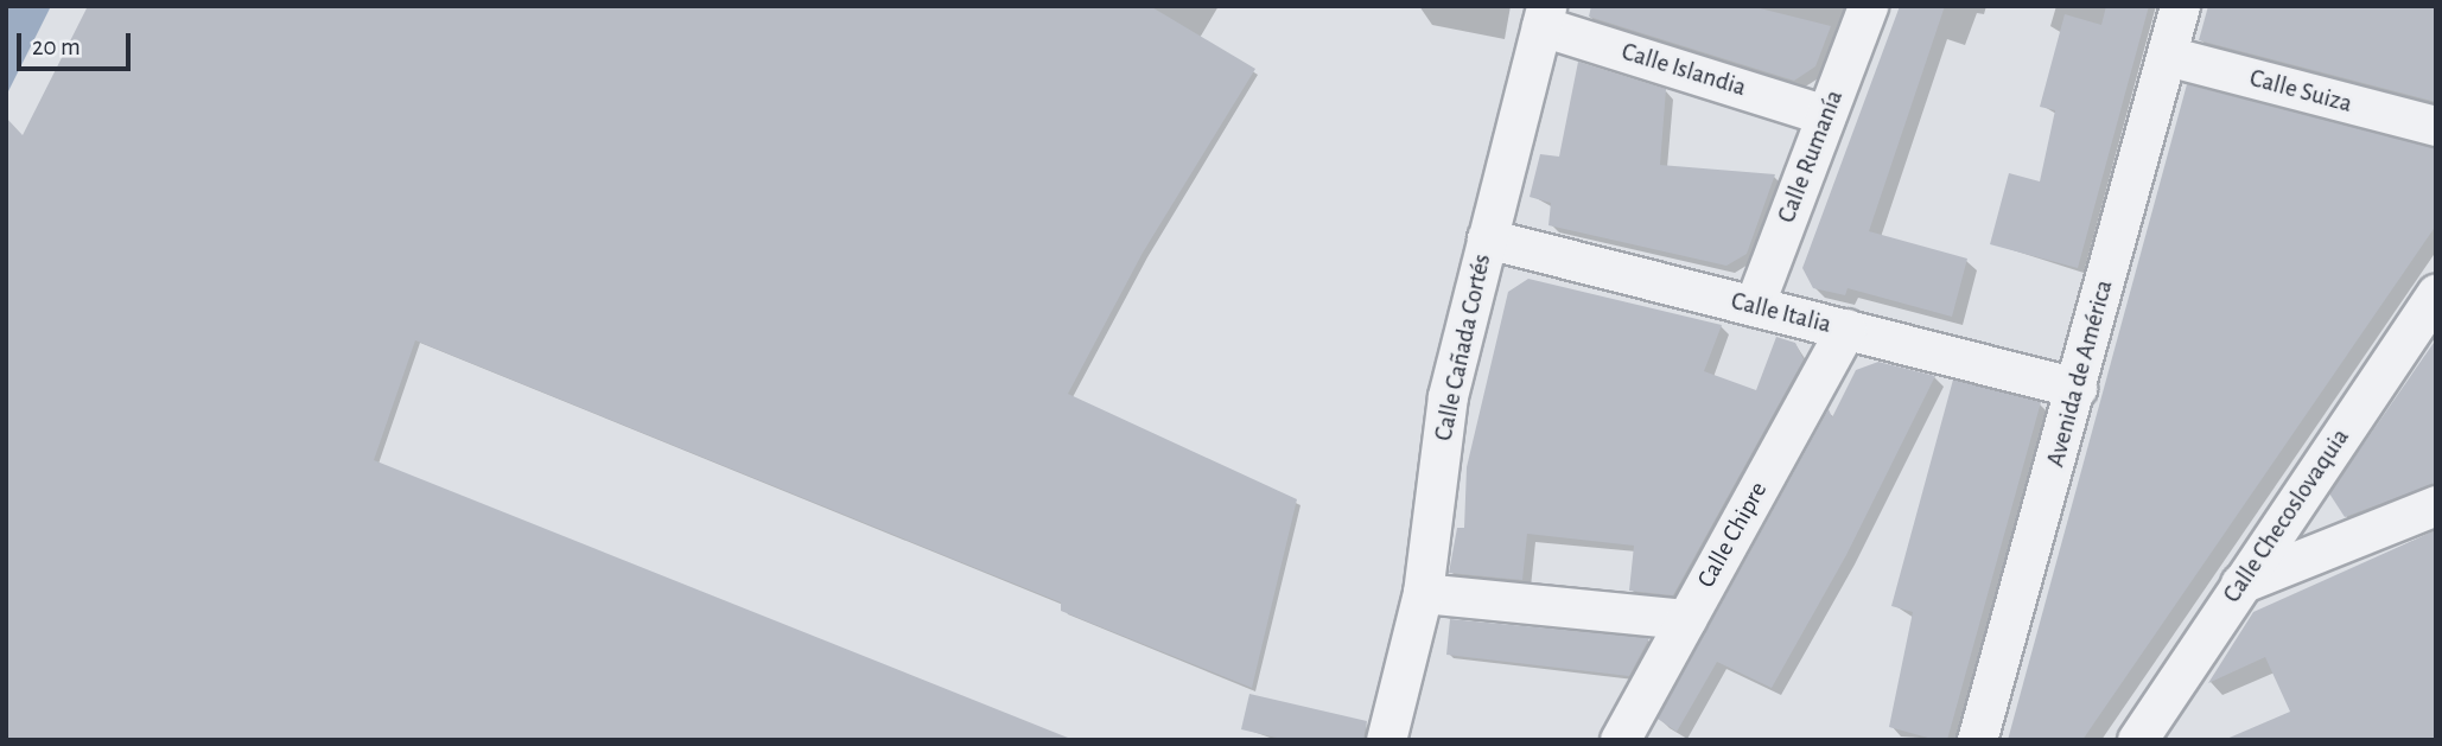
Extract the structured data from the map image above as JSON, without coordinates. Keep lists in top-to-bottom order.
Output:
{
  "streets": {
    "street": [
      "Calle Islandia",
      "Calle Suiza",
      "Calle Rumanía",
      "Calle Italia",
      "Calle Cañada Cortés",
      "Avenida de América",
      "Calle Checoslovaquia",
      "Calle Chipre"
    ]
  },
  "crossings": [
    ["Calle Islandia", "Calle Rumanía"],
    ["Calle Islandia", "Calle Cañada Cortés"],
    ["Calle Suiza", "Avenida de América"],
    ["Calle Rumanía", "Calle Italia"],
    ["Calle Italia", "Calle Cañada Cortés"],
    ["Calle Italia", "Avenida de América"],
    ["Calle Italia", "Calle Chipre"]
  ],
  "scale_bar": "20 m"
}
